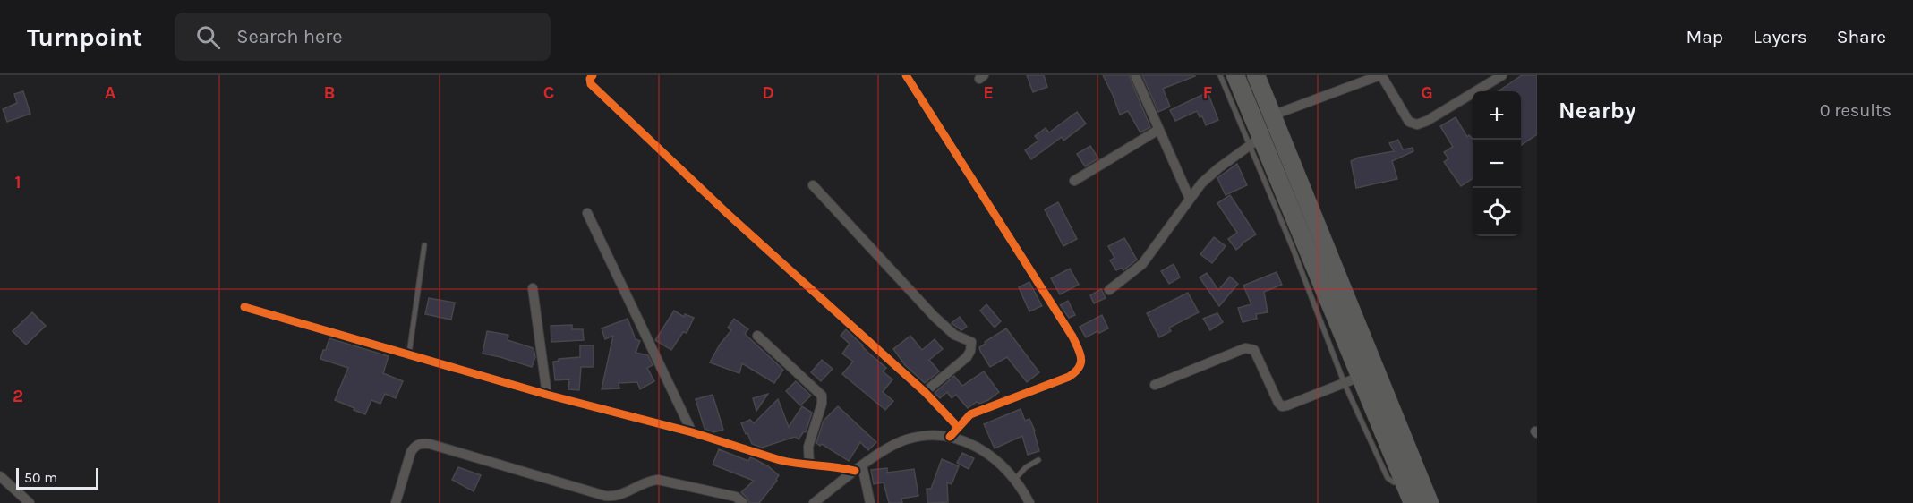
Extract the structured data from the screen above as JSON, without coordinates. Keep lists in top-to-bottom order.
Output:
{
  "scale_bar": "50 m",
  "page": {
    "header": "Turnpoint",
    "search": "Search here",
    "nav": ["Map", "Layers", "Share"],
    "heading": ["Nearby", "0 results"],
    "map_buttons": ["+", "−"],
    "scale": "50 m"
  },
  "grid": {
    "columns": [
      "A",
      "B",
      "C",
      "D",
      "E",
      "F",
      "G"
    ],
    "rows": ["1", "2"]
  }
}
